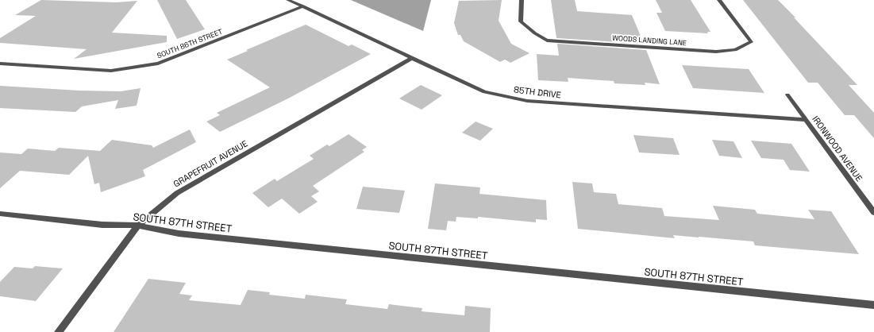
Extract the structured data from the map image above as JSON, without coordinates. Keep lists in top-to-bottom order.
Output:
{
  "streets": {
    "street": [
      "WOODS LANDING LANE",
      "SOUTH 86TH STREET",
      "85TH DRIVE",
      "IRONWOOD AVENUE",
      "GRAPEFRUIT AVENUE",
      "SOUTH 87TH STREET"
    ]
  },
  "crossings": [
    ["SOUTH 86TH STREET", "85TH DRIVE"],
    ["85TH DRIVE", "IRONWOOD AVENUE"],
    ["85TH DRIVE", "GRAPEFRUIT AVENUE"],
    ["GRAPEFRUIT AVENUE", "SOUTH 87TH STREET"]
  ]
}
